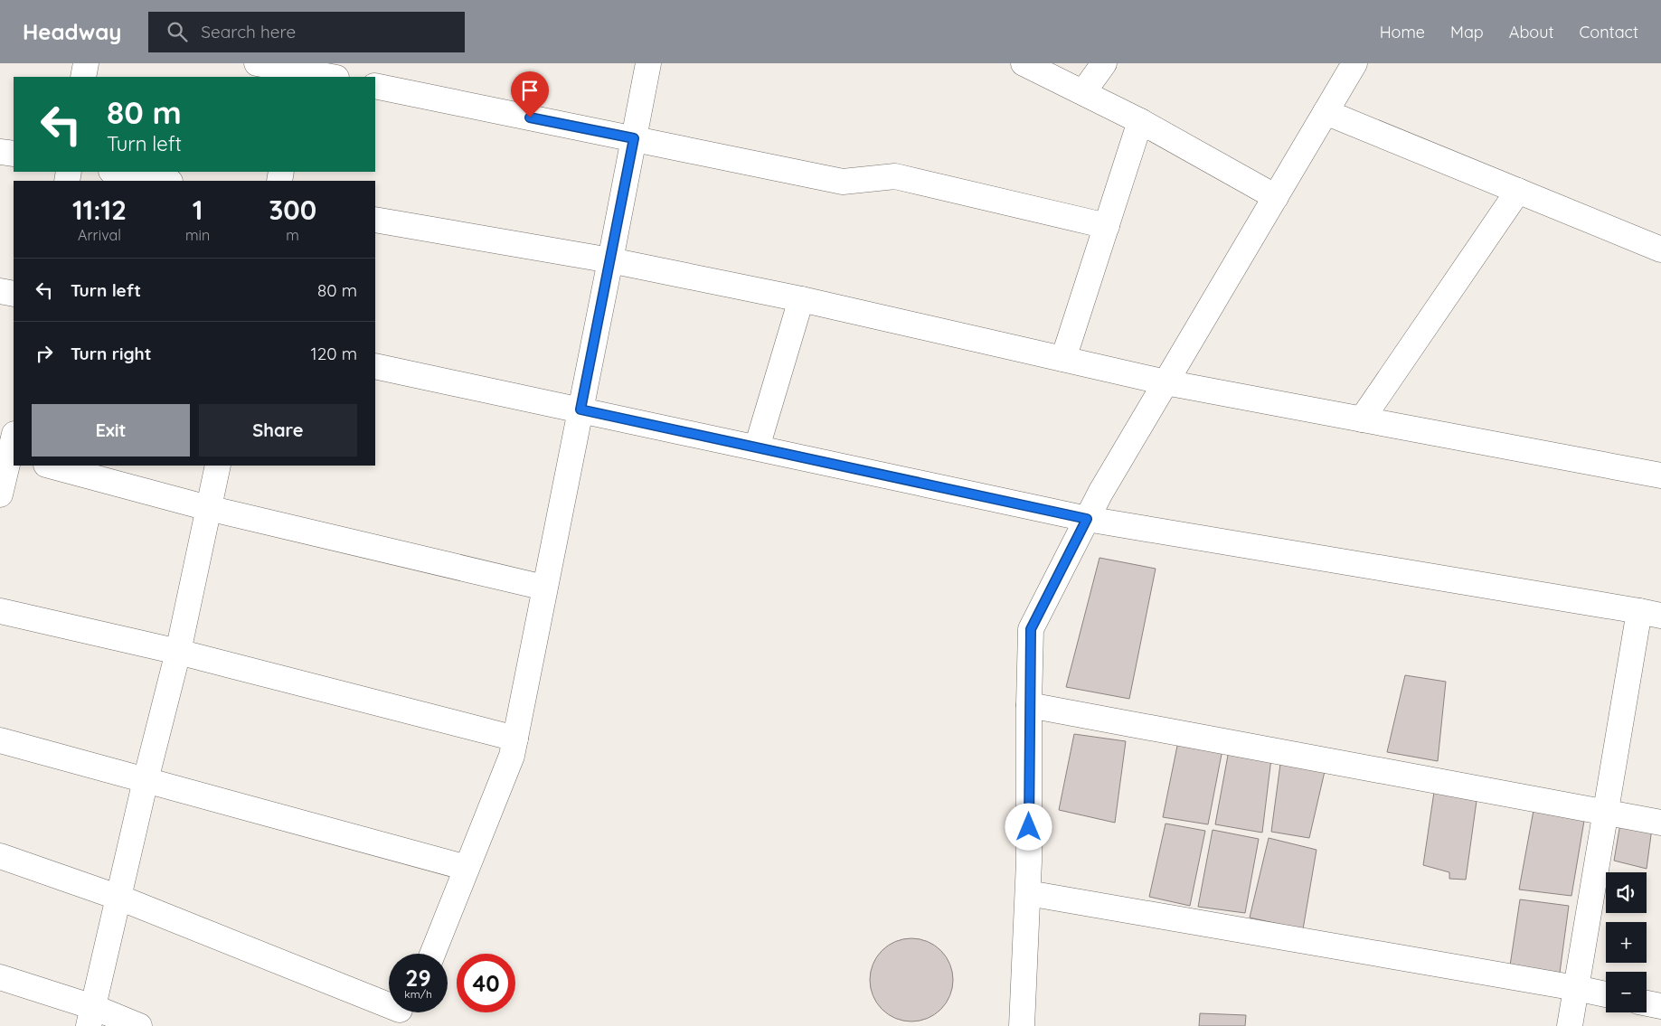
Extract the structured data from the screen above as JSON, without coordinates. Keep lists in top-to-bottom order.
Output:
{
  "page": {
    "header": "Headway",
    "search": "Search here",
    "nav": [
      "Home",
      "Map",
      "About",
      "Contact"
    ],
    "turn": ["80 m", "Turn left"],
    "eta": [
      "11:12",
      "Arrival",
      "1",
      "min",
      "300",
      "m"
    ],
    "list": [
      {
        "name": "Turn left",
        "value": "80 m"
      },
      {
        "name": "Turn right",
        "value": "120 m"
      }
    ],
    "buttons": ["Exit", "Share"],
    "map_buttons": ["+", "−"],
    "speed": "29 km/h",
    "limit": "40"
  }
}
